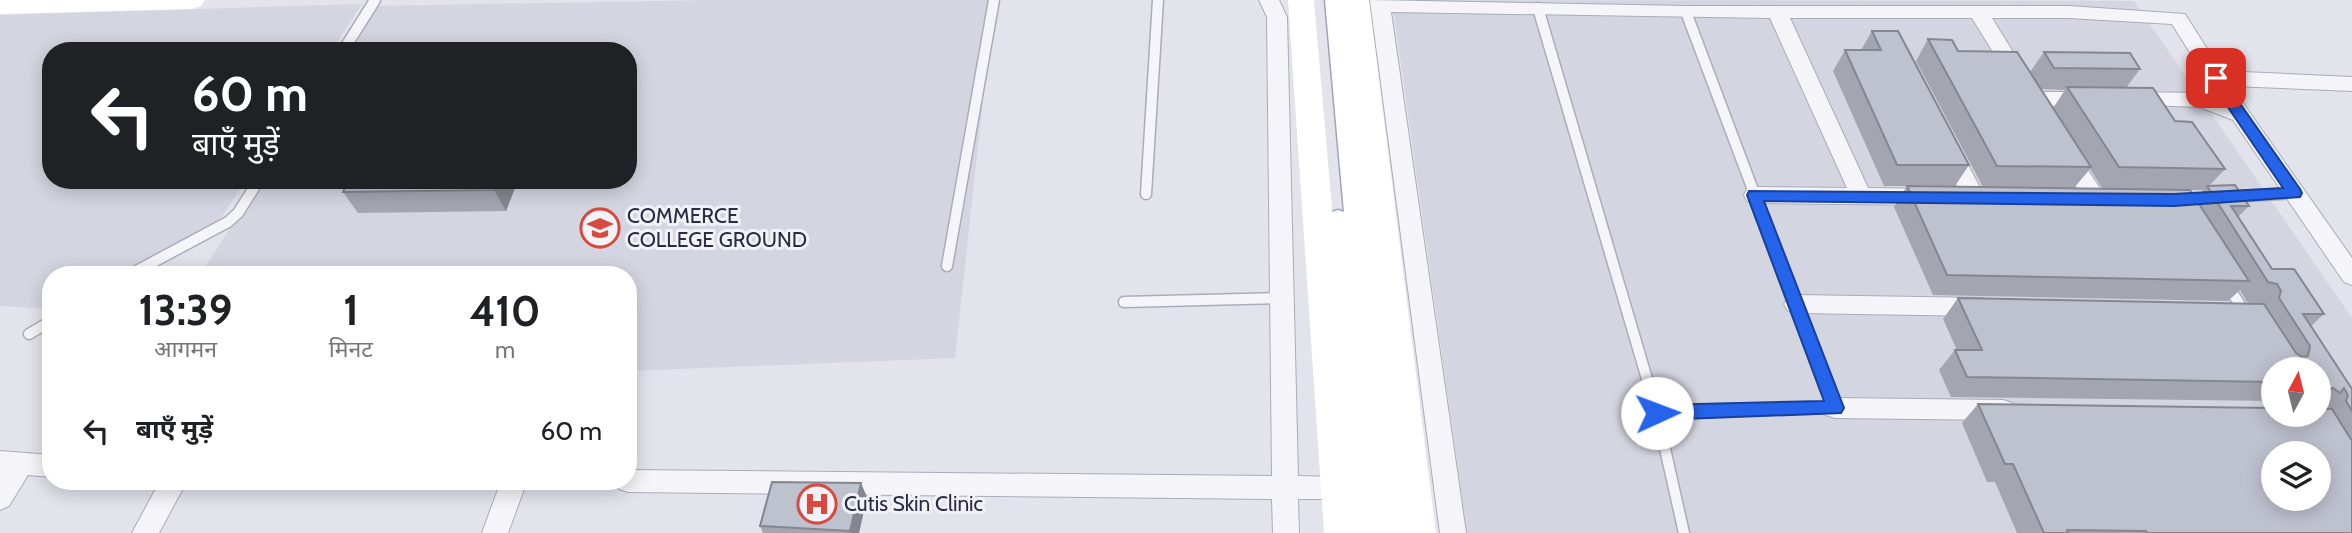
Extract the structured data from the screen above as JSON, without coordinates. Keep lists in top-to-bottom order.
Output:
{
  "places": {
    "school or university": ["COMMERCE COLLEGE GROUND"],
    "hospital": ["Cutis Skin Clinic"]
  },
  "north": "top",
  "page": {
    "turn": ["60 m", "बाएँ मुड़ें"],
    "eta": [
      "13:39",
      "आगमन",
      "1",
      "मिनट",
      "410",
      "m"
    ],
    "list": [
      {
        "name": "बाएँ मुड़ें",
        "value": "60 m"
      }
    ]
  }
}
